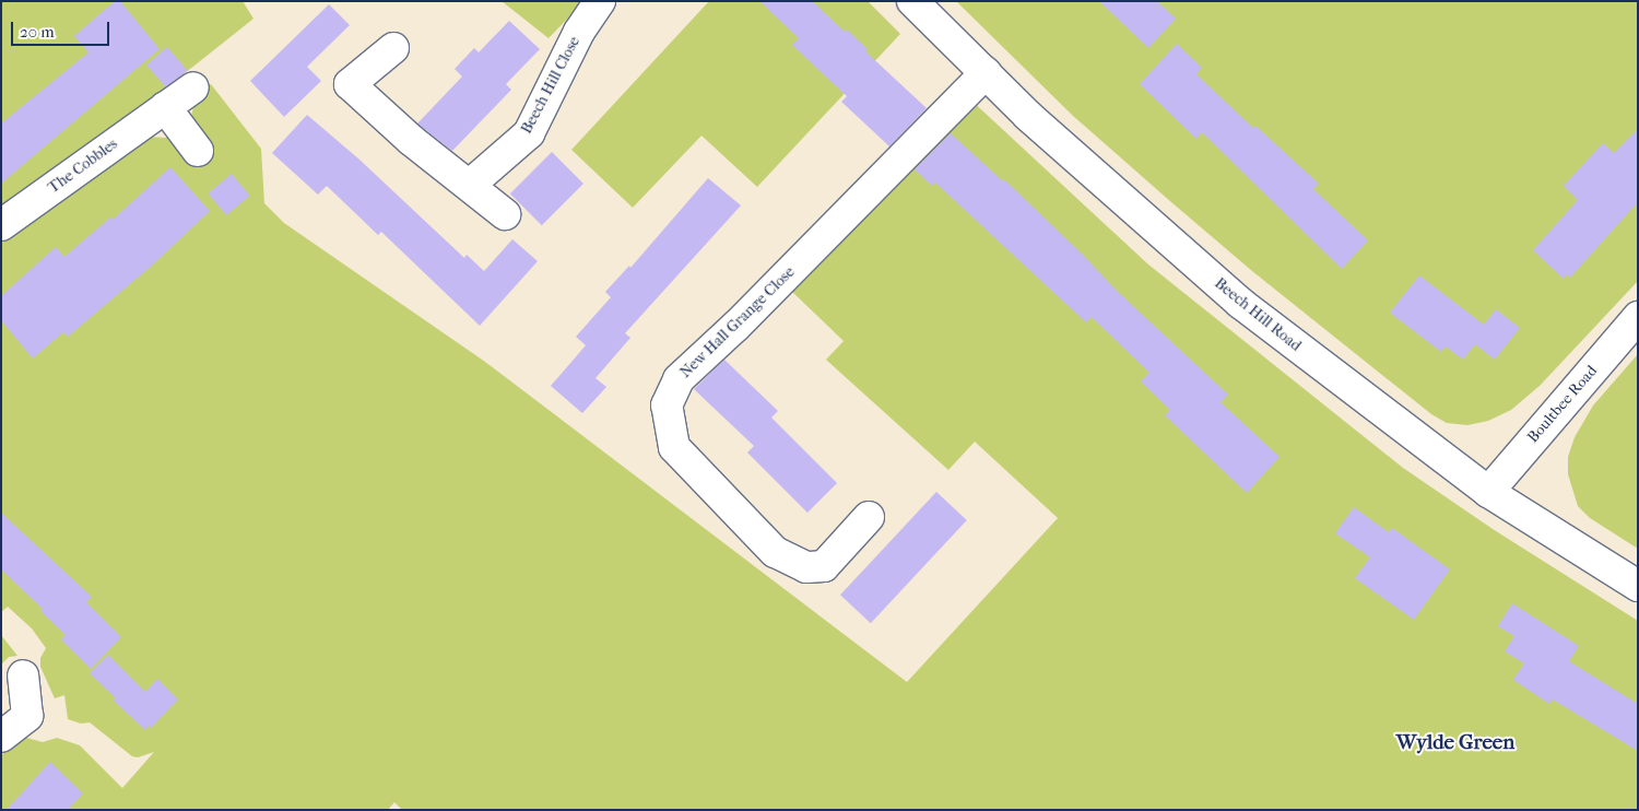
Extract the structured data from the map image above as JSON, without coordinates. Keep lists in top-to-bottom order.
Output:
{
  "streets": {
    "street": [
      "Beech Hill Close",
      "The Cobbles",
      "Beech Hill Road",
      "New Hall Grange Close",
      "Boultbee Road"
    ]
  },
  "crossings": [
    ["Beech Hill Road", "New Hall Grange Close"],
    ["Beech Hill Road", "Boultbee Road"]
  ],
  "districts": ["Wylde Green"],
  "scale_bar": "20 m"
}
